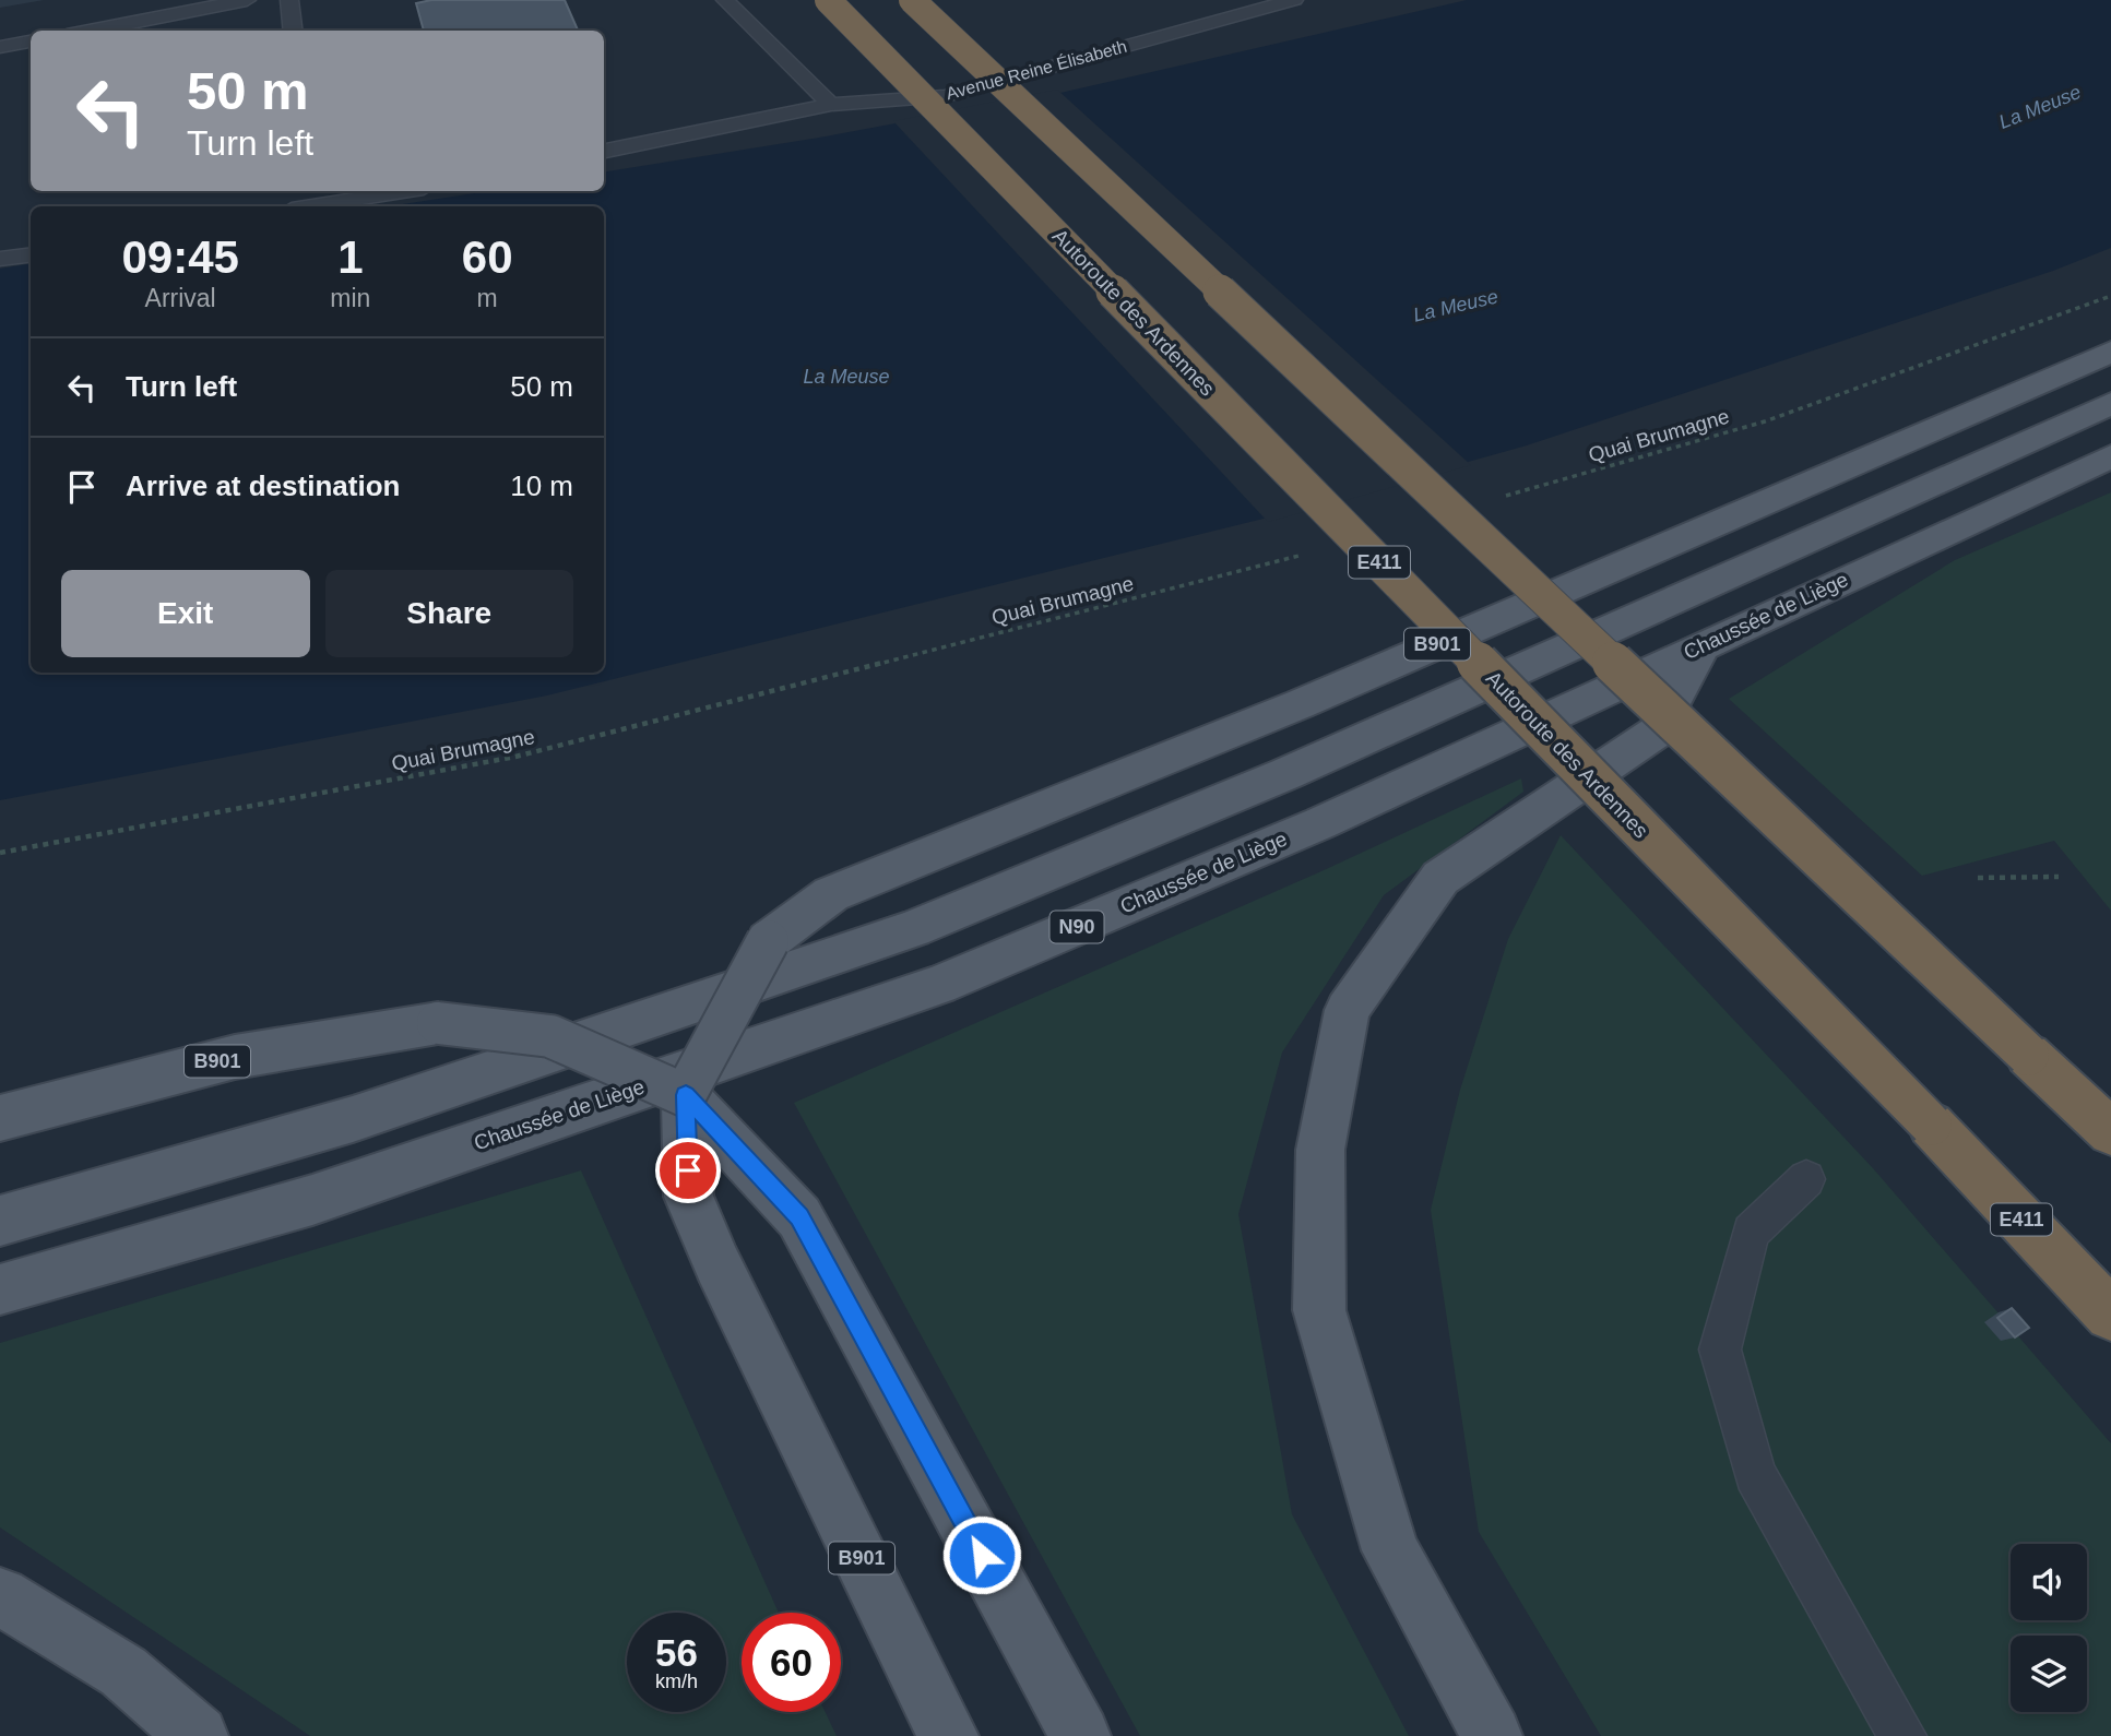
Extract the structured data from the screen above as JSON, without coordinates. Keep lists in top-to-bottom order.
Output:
{
  "streets": {
    "highway": ["Autoroute des Ardennes", "E411"],
    "main road": ["Chaussée de Liège", "B901", "N90"],
    "lane": ["Avenue Reine Élisabeth"],
    "path": ["Quai Brumagne"]
  },
  "water": ["La Meuse"],
  "page": {
    "turn": ["50 m", "Turn left"],
    "eta": [
      "09:45",
      "Arrival",
      "1",
      "min",
      "60",
      "m"
    ],
    "list": [
      {
        "name": "Turn left",
        "value": "50 m"
      },
      {
        "name": "Arrive at destination",
        "value": "10 m"
      }
    ],
    "buttons": ["Exit", "Share"],
    "speed": "56 km/h",
    "limit": "60"
  }
}
